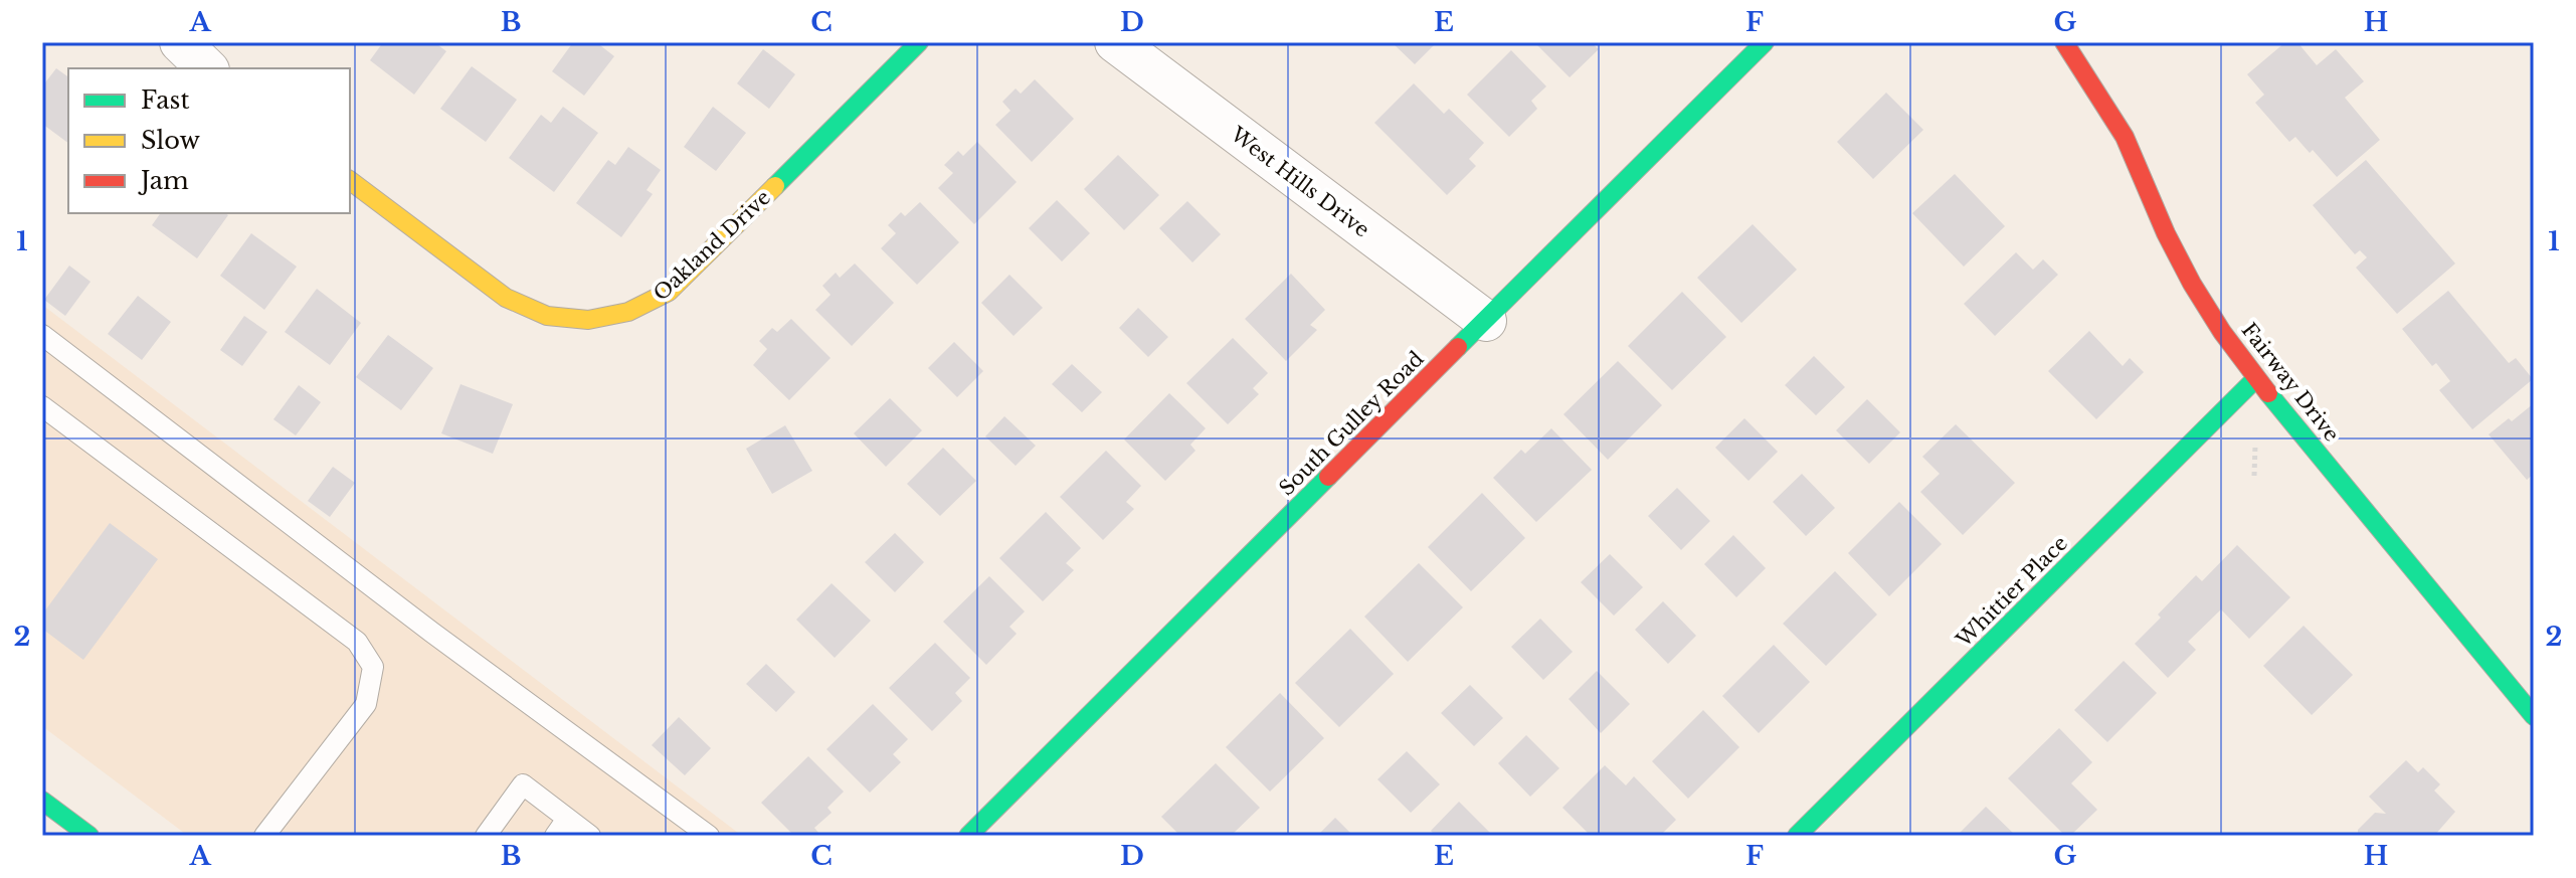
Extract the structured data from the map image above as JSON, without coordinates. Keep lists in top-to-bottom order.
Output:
{
  "streets": {
    "street": [
      "West Hills Drive",
      "Oakland Drive",
      "Fairway Drive",
      "South Gulley Road",
      "Whittier Place"
    ]
  },
  "crossings": [
    ["West Hills Drive", "South Gulley Road"],
    ["Fairway Drive", "Whittier Place"]
  ],
  "legend": ["Fast", "Slow", "Jam"],
  "grid": {
    "columns": [
      "A",
      "B",
      "C",
      "D",
      "E",
      "F",
      "G",
      "H"
    ],
    "rows": ["1", "2"]
  }
}
